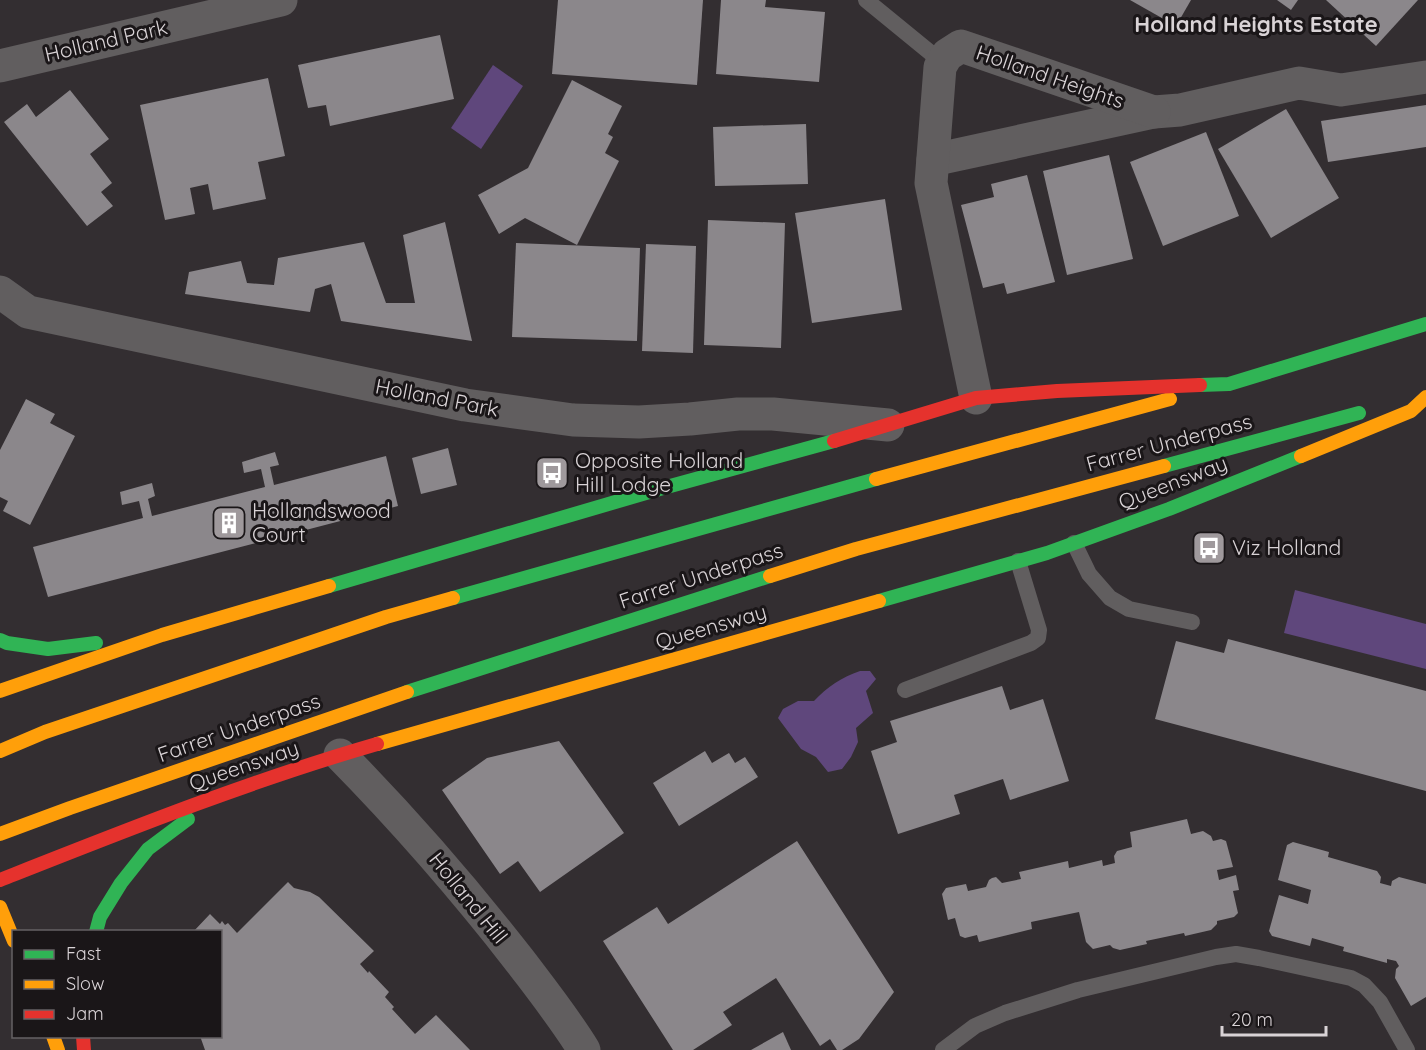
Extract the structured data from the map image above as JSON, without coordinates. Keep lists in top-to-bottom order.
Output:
{
  "streets": {
    "main road": ["Farrer Underpass", "Queensway"],
    "street": ["Holland Park", "Holland Heights", "Holland Hill"]
  },
  "crossings": [
    ["Queensway", "Holland Hill"]
  ],
  "districts": ["Holland Heights Estate"],
  "places": {
    "bus stop": ["Opposite Holland Hill Lodge", "Viz Holland"],
    "building": ["Hollandswood Court"]
  },
  "legend": ["Fast", "Slow", "Jam"],
  "scale_bar": "20 m"
}
